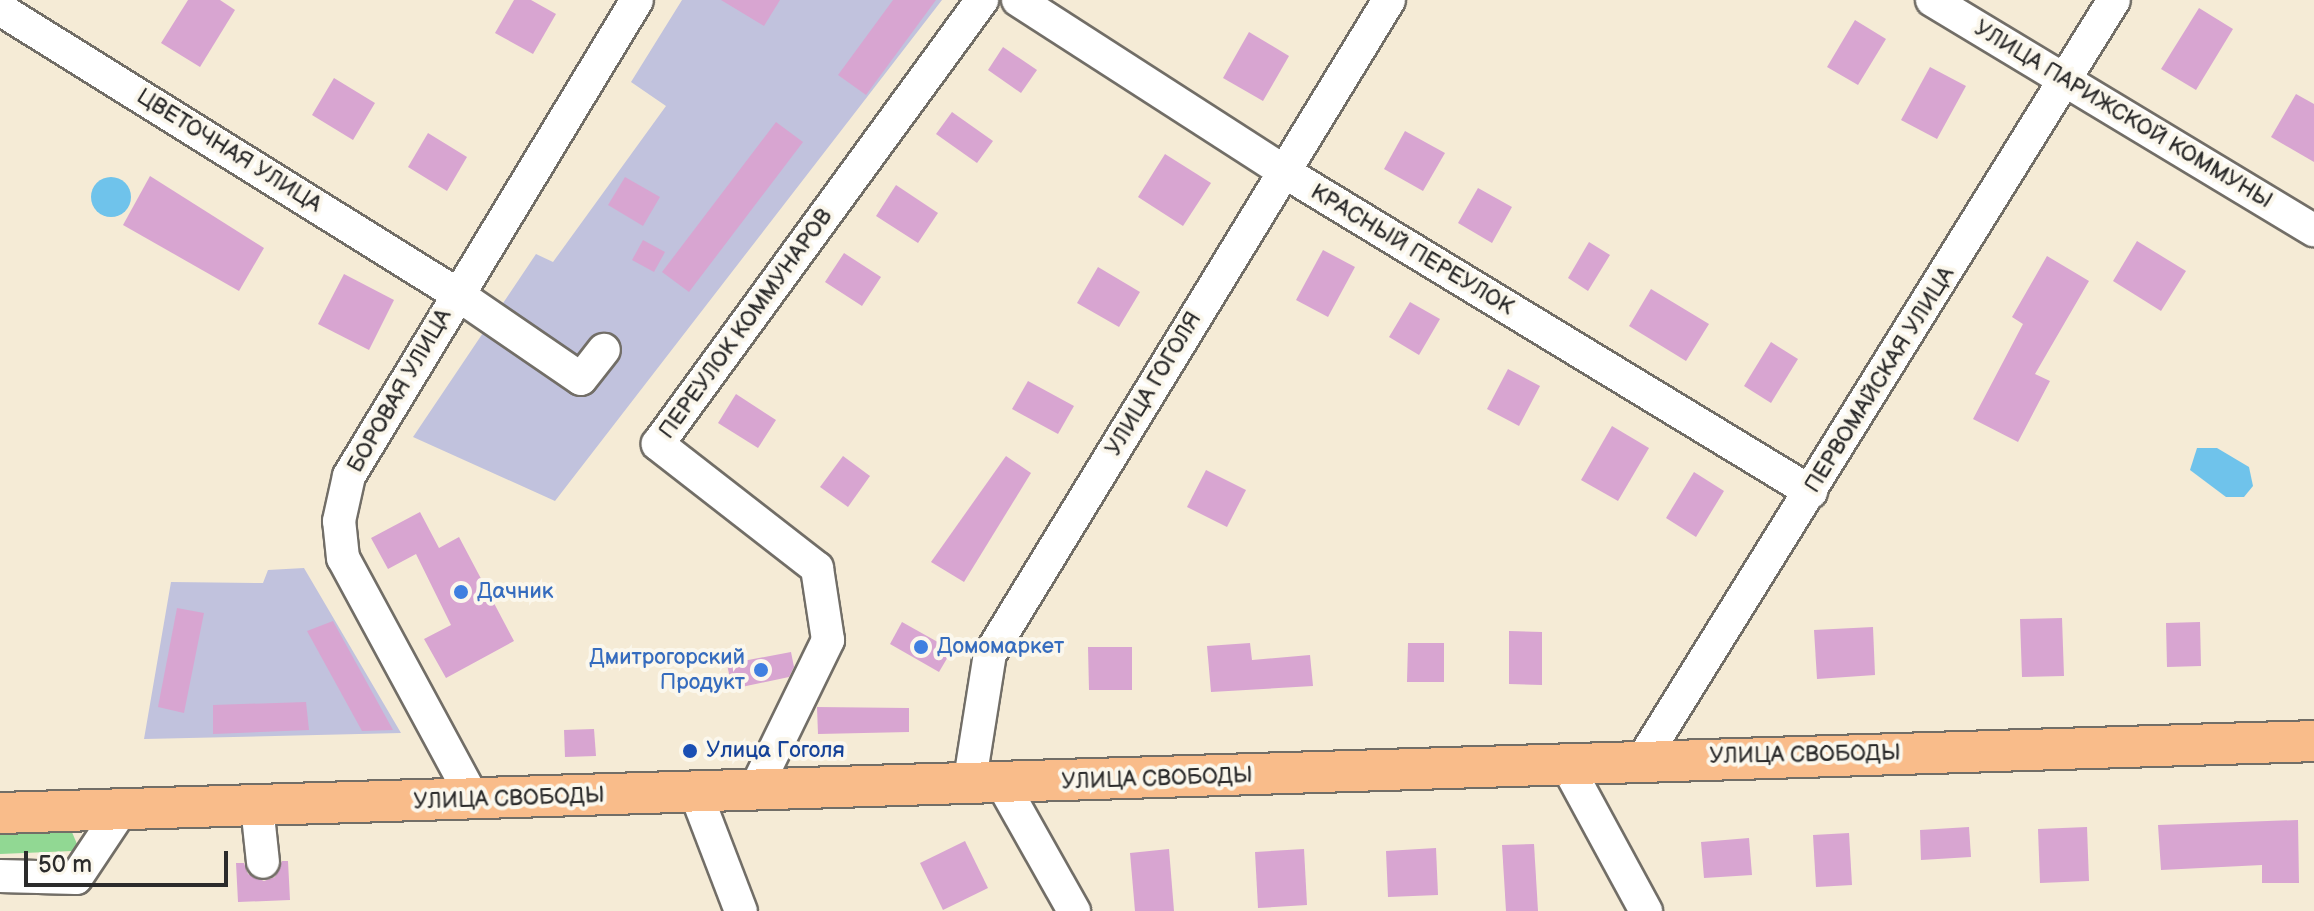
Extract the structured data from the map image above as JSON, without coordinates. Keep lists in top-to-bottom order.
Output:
{
  "streets": {
    "main road": ["УЛИЦА СВОБОДЫ"],
    "street": [
      "УЛИЦА ПАРИЖСКОЙ КОММУНЫ",
      "ЦВЕТОЧНАЯ УЛИЦА",
      "КРАСНЫЙ ПЕРЕУЛОК",
      "ПЕРЕУЛОК КОММУНАРОВ",
      "ПЕРВОМАЙСКАЯ УЛИЦА",
      "УЛИЦА ГОГОЛЯ",
      "БОРОВАЯ УЛИЦА"
    ]
  },
  "crossings": [
    ["УЛИЦА ПАРИЖСКОЙ КОММУНЫ", "ПЕРВОМАЙСКАЯ УЛИЦА"],
    ["ЦВЕТОЧНАЯ УЛИЦА", "БОРОВАЯ УЛИЦА"],
    ["КРАСНЫЙ ПЕРЕУЛОК", "ПЕРВОМАЙСКАЯ УЛИЦА"],
    ["КРАСНЫЙ ПЕРЕУЛОК", "УЛИЦА ГОГОЛЯ"],
    ["ПЕРЕУЛОК КОММУНАРОВ", "УЛИЦА СВОБОДЫ"],
    ["ПЕРВОМАЙСКАЯ УЛИЦА", "УЛИЦА СВОБОДЫ"],
    ["УЛИЦА ГОГОЛЯ", "УЛИЦА СВОБОДЫ"],
    ["БОРОВАЯ УЛИЦА", "УЛИЦА СВОБОДЫ"]
  ],
  "places": [
    "Дачник",
    "Домомаркет",
    "Дмитрогорский Продукт",
    "Улица Гоголя"
  ],
  "scale_bar": "50 m"
}
